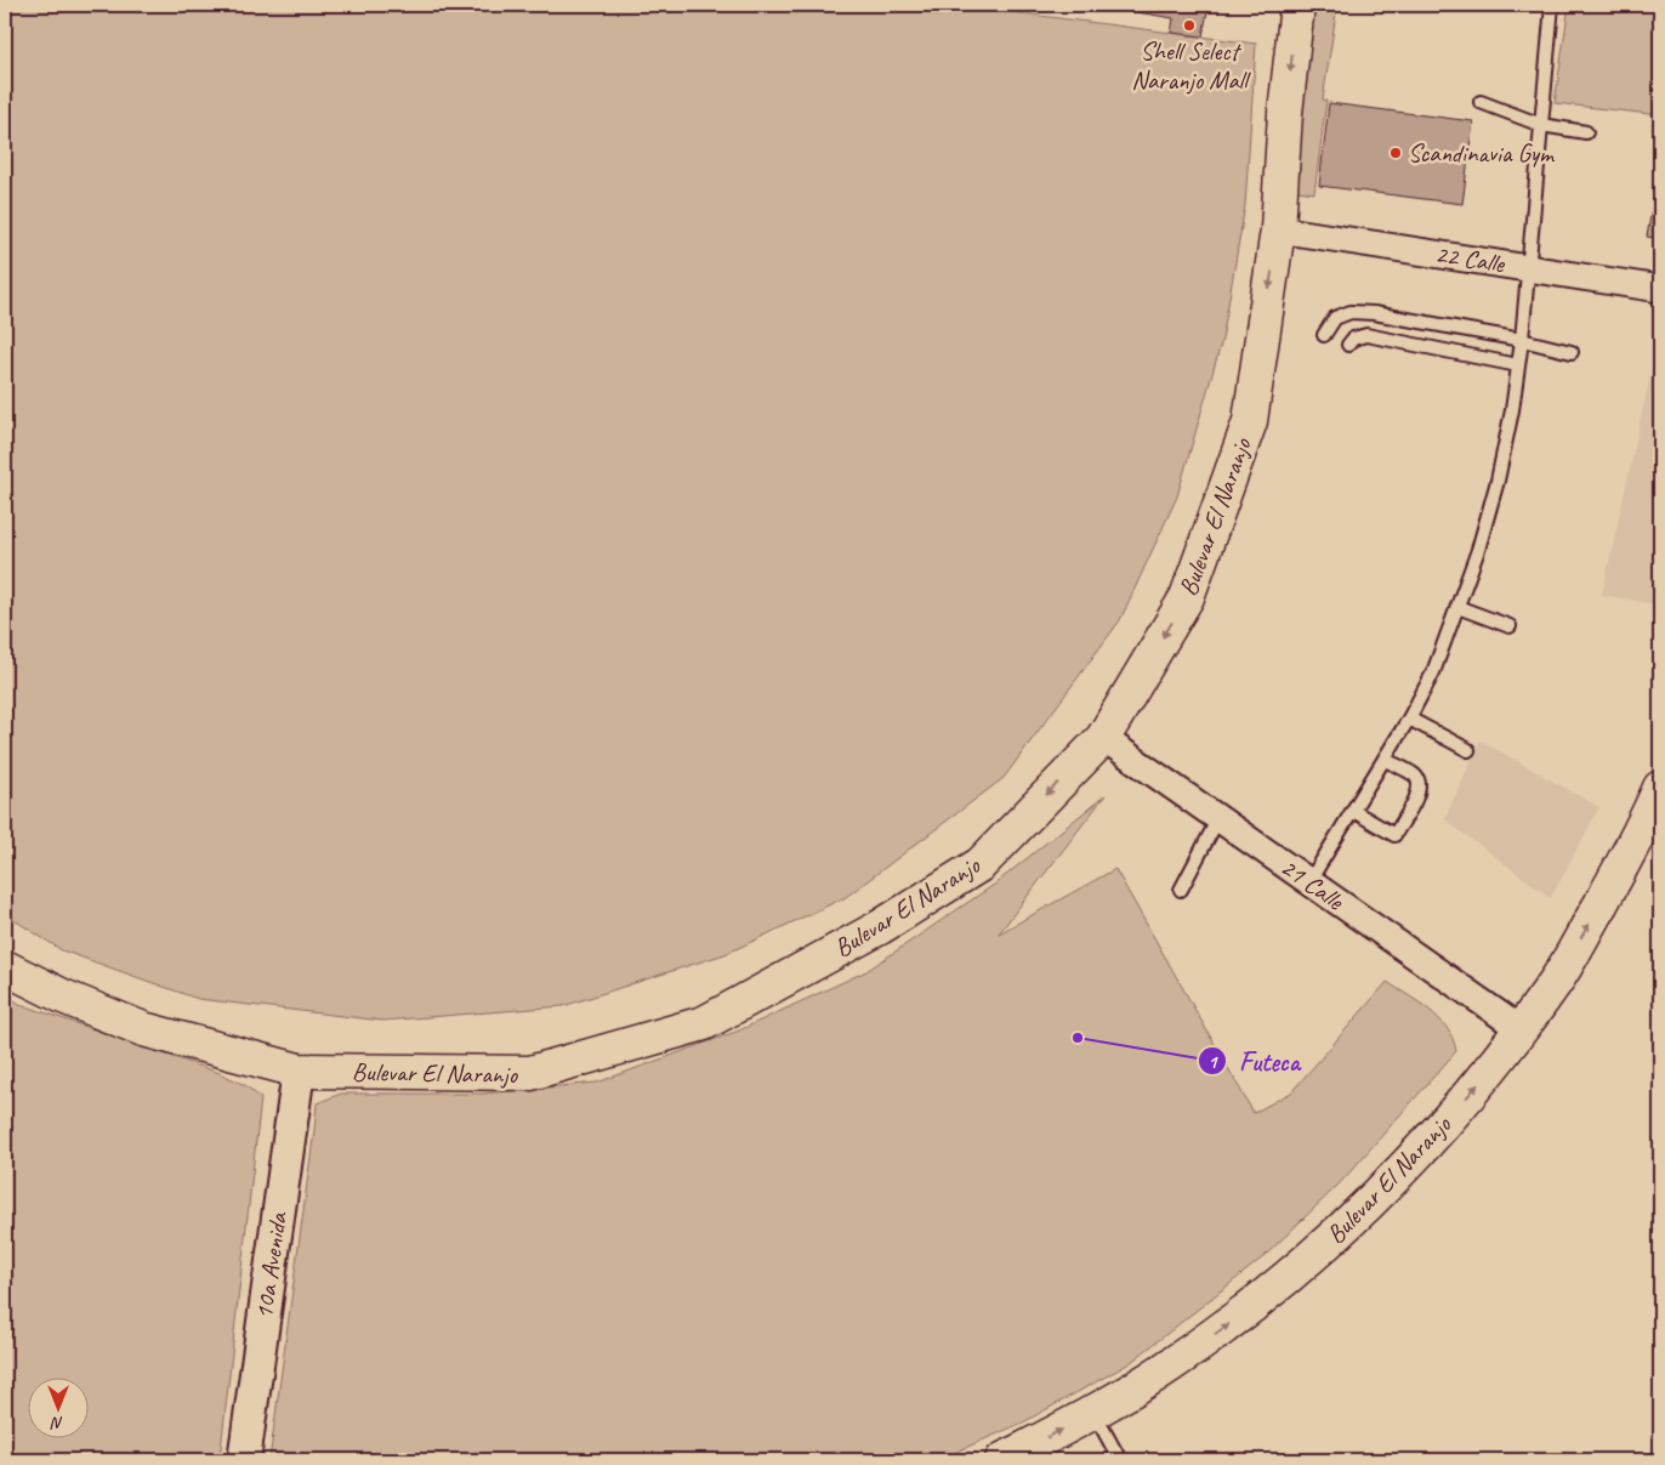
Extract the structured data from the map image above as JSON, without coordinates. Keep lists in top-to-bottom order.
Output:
{
  "streets": {
    "main road": ["Bulevar El Naranjo"],
    "street": ["22 Calle", "21 Calle", "10a Avenida"]
  },
  "crossings": [
    ["22 Calle", "Bulevar El Naranjo"],
    ["Bulevar El Naranjo", "21 Calle"],
    ["Bulevar El Naranjo", "10a Avenida"]
  ],
  "places": ["Shell Select Naranjo Mall", "Scandinavia Gym", "Futeca"],
  "north": "bottom"
}
